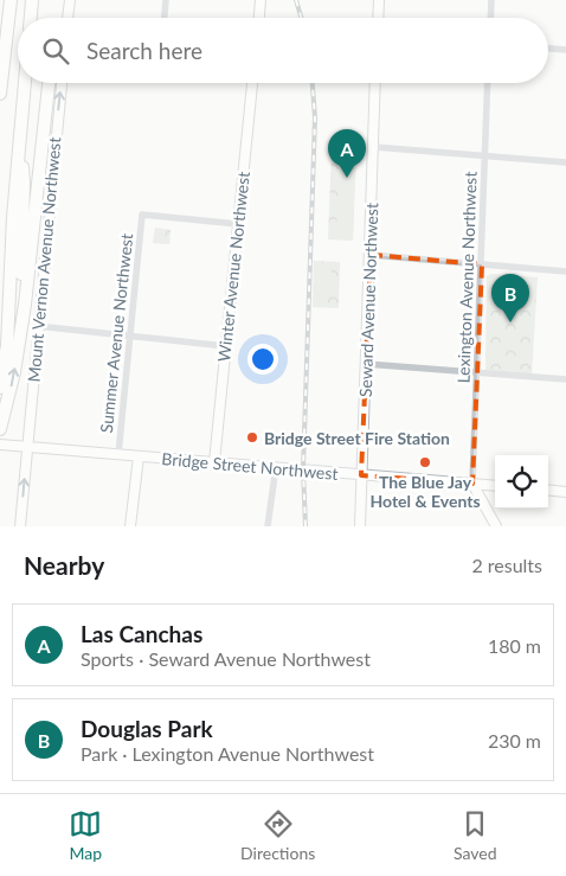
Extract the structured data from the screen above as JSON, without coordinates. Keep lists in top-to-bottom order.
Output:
{
  "streets": {
    "street": [
      "Mount Vernon Avenue Northwest",
      "Winter Avenue Northwest",
      "Lexington Avenue Northwest",
      "Seward Avenue Northwest",
      "Summer Avenue Northwest",
      "Bridge Street Northwest"
    ]
  },
  "crossings": [
    ["Mount Vernon Avenue Northwest", "Bridge Street Northwest"],
    ["Winter Avenue Northwest", "Summer Avenue Northwest"],
    ["Winter Avenue Northwest", "Bridge Street Northwest"],
    ["Lexington Avenue Northwest", "Bridge Street Northwest"],
    ["Seward Avenue Northwest", "Bridge Street Northwest"],
    ["Summer Avenue Northwest", "Bridge Street Northwest"]
  ],
  "one_way": ["Mount Vernon Avenue Northwest"],
  "places": ["Bridge Street Fire Station", "The Blue Jay Hotel & Events"],
  "page": {
    "search": "Search here",
    "pins": ["A", "B"],
    "heading": ["Nearby", "2 results"],
    "list": [
      {
        "mark": "A",
        "name": "Las Canchas",
        "note": "Sports · Seward Avenue Northwest",
        "value": "180 m"
      },
      {
        "mark": "B",
        "name": "Douglas Park",
        "note": "Park · Lexington Avenue Northwest",
        "value": "230 m"
      }
    ],
    "nav": ["Map", "Directions", "Saved"]
  }
}
